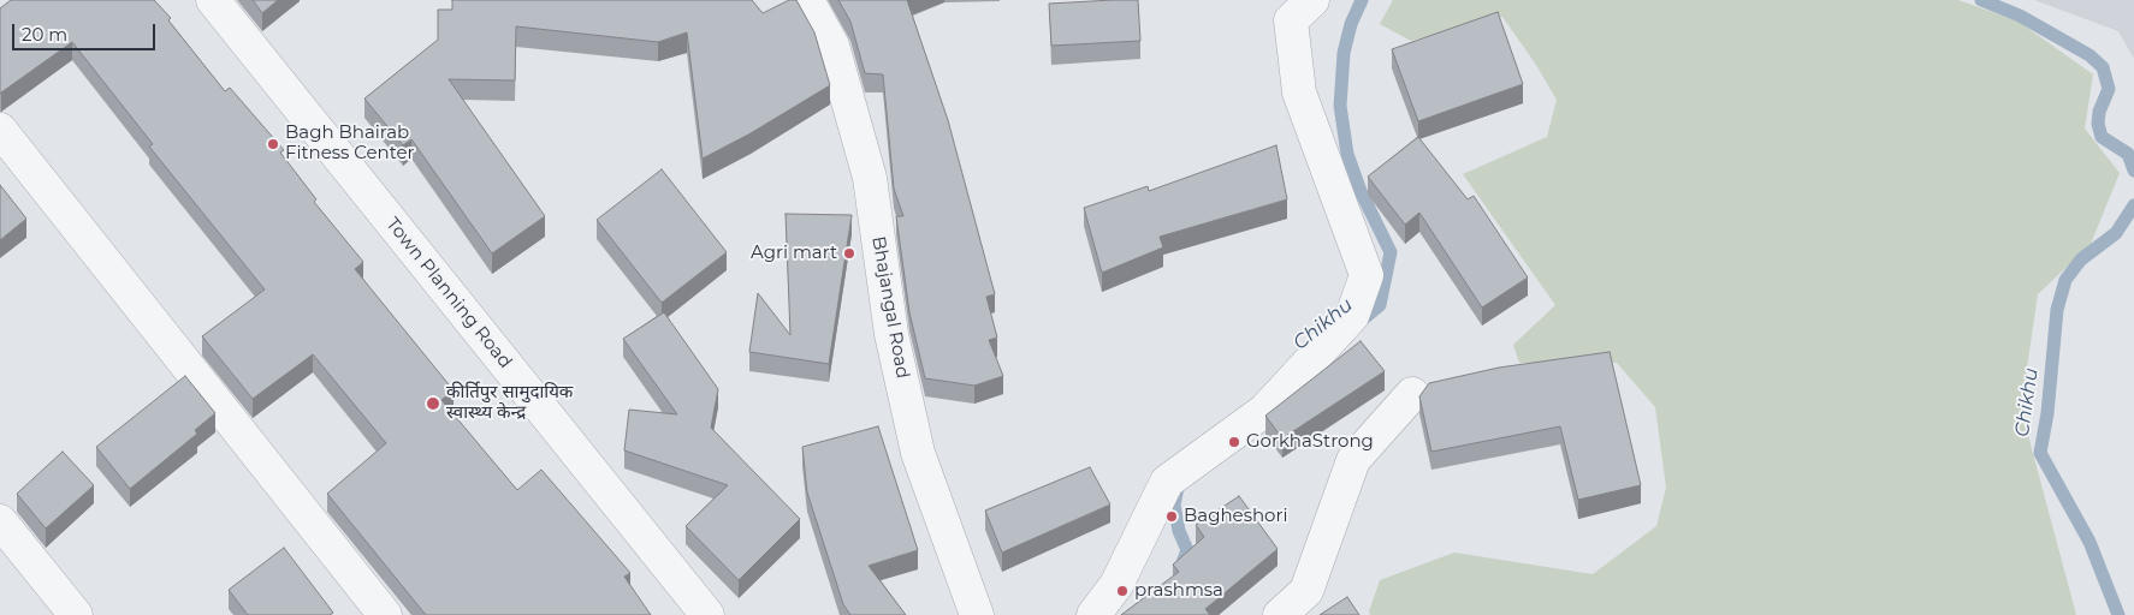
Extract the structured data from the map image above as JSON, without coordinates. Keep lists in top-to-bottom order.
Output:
{
  "streets": {
    "street": ["Town Planning Road", "Bhajangal Road"]
  },
  "water": ["Chikhu"],
  "places": [
    "Bagh Bhairab Fitness Center",
    "Agri mart",
    "कीर्तिपुर सामुदायिक स्वास्थ्य केन्द्र",
    "GorkhaStrong",
    "Bagheshori",
    "prashmsa"
  ],
  "scale_bar": "20 m"
}
